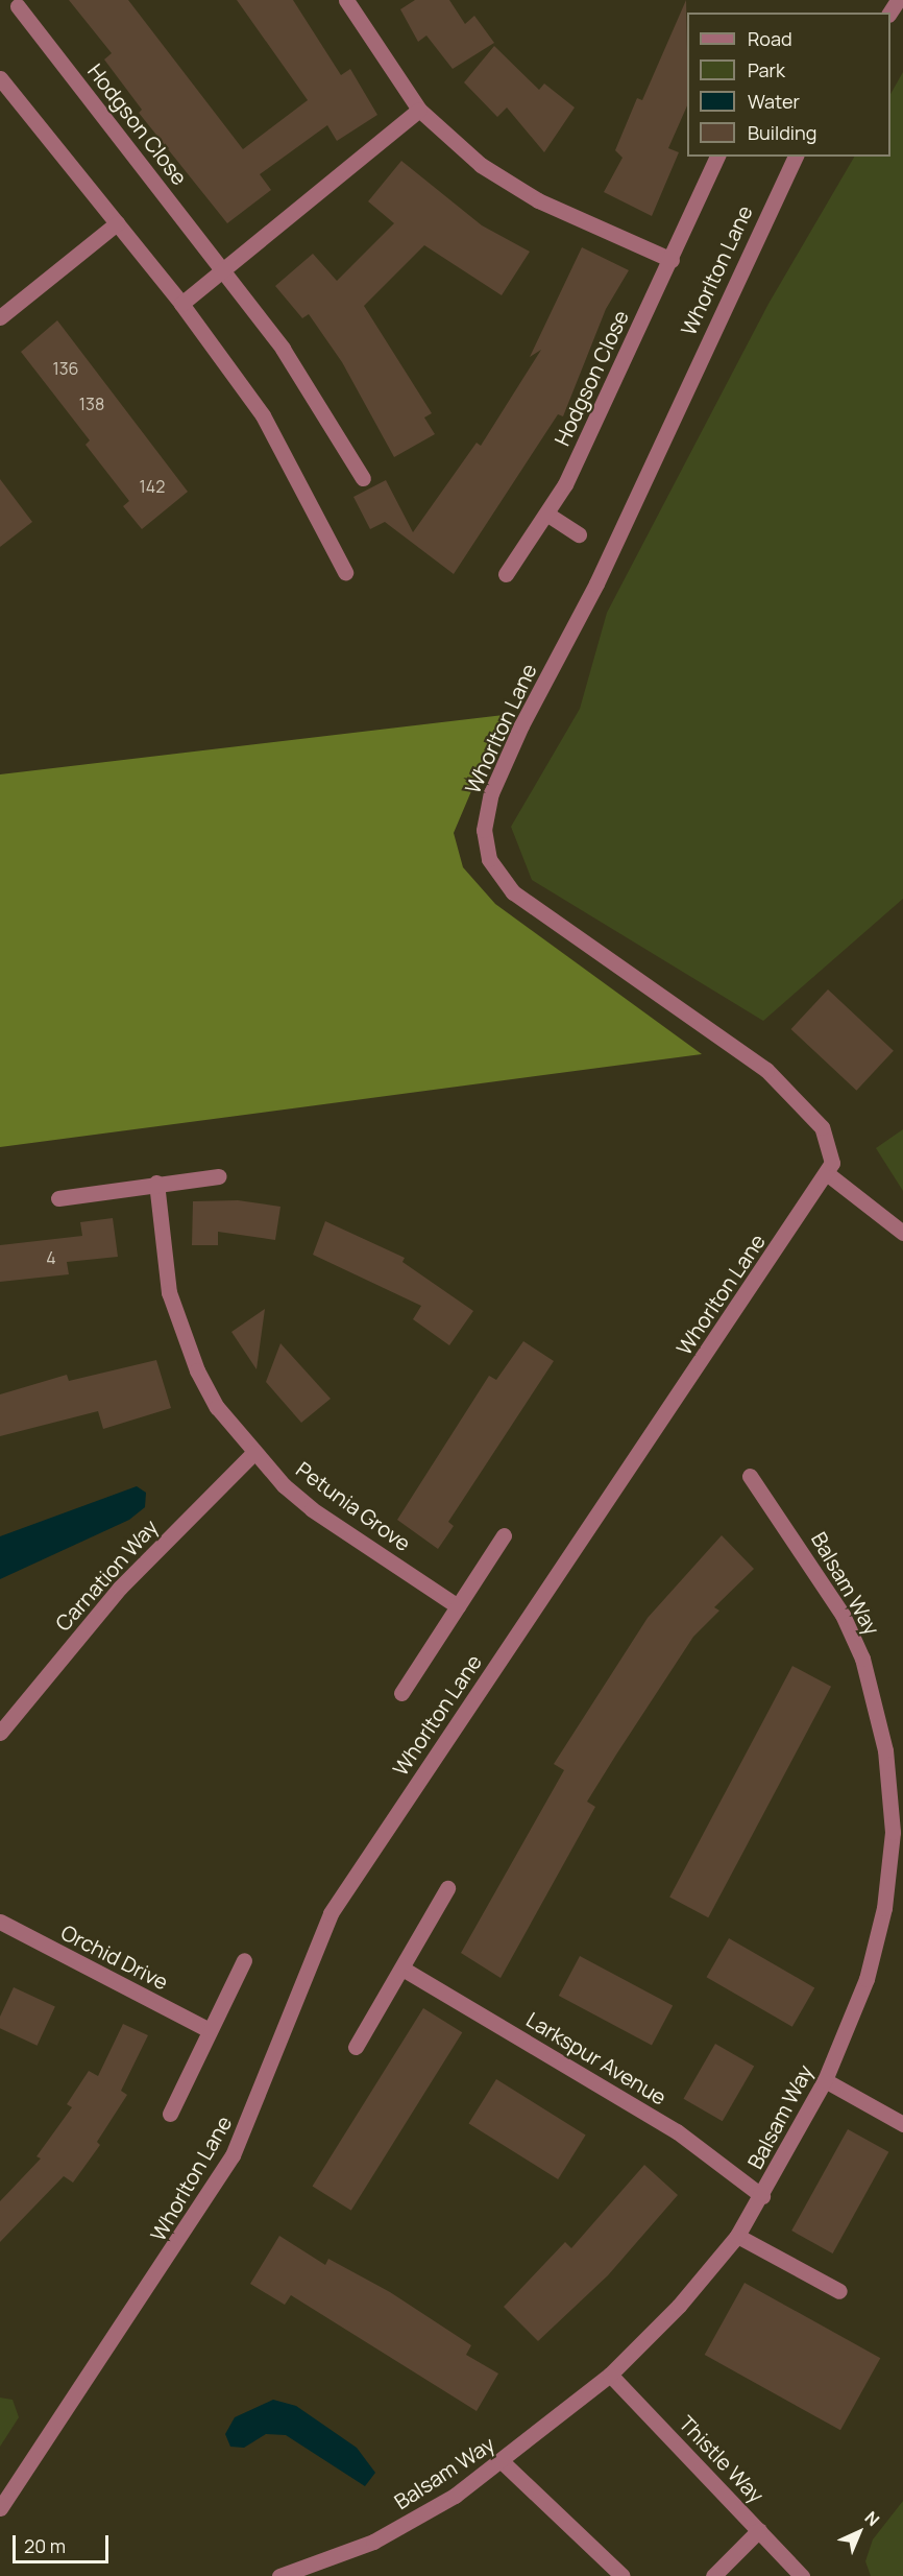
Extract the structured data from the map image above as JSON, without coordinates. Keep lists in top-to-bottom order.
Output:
{
  "streets": {
    "street": [
      "Hodgson Close",
      "Whorlton Lane",
      "Petunia Grove",
      "Carnation Way",
      "Balsam Way",
      "Orchid Drive",
      "Larkspur Avenue",
      "Thistle Way"
    ]
  },
  "crossings": [
    ["Petunia Grove", "Carnation Way"],
    ["Balsam Way", "Larkspur Avenue"],
    ["Balsam Way", "Thistle Way"]
  ],
  "house_numbers": [
    "136",
    "138",
    "142",
    "4"
  ],
  "legend": [
    "Road",
    "Park",
    "Water",
    "Building"
  ],
  "scale_bar": "20 m",
  "north": "top right"
}
